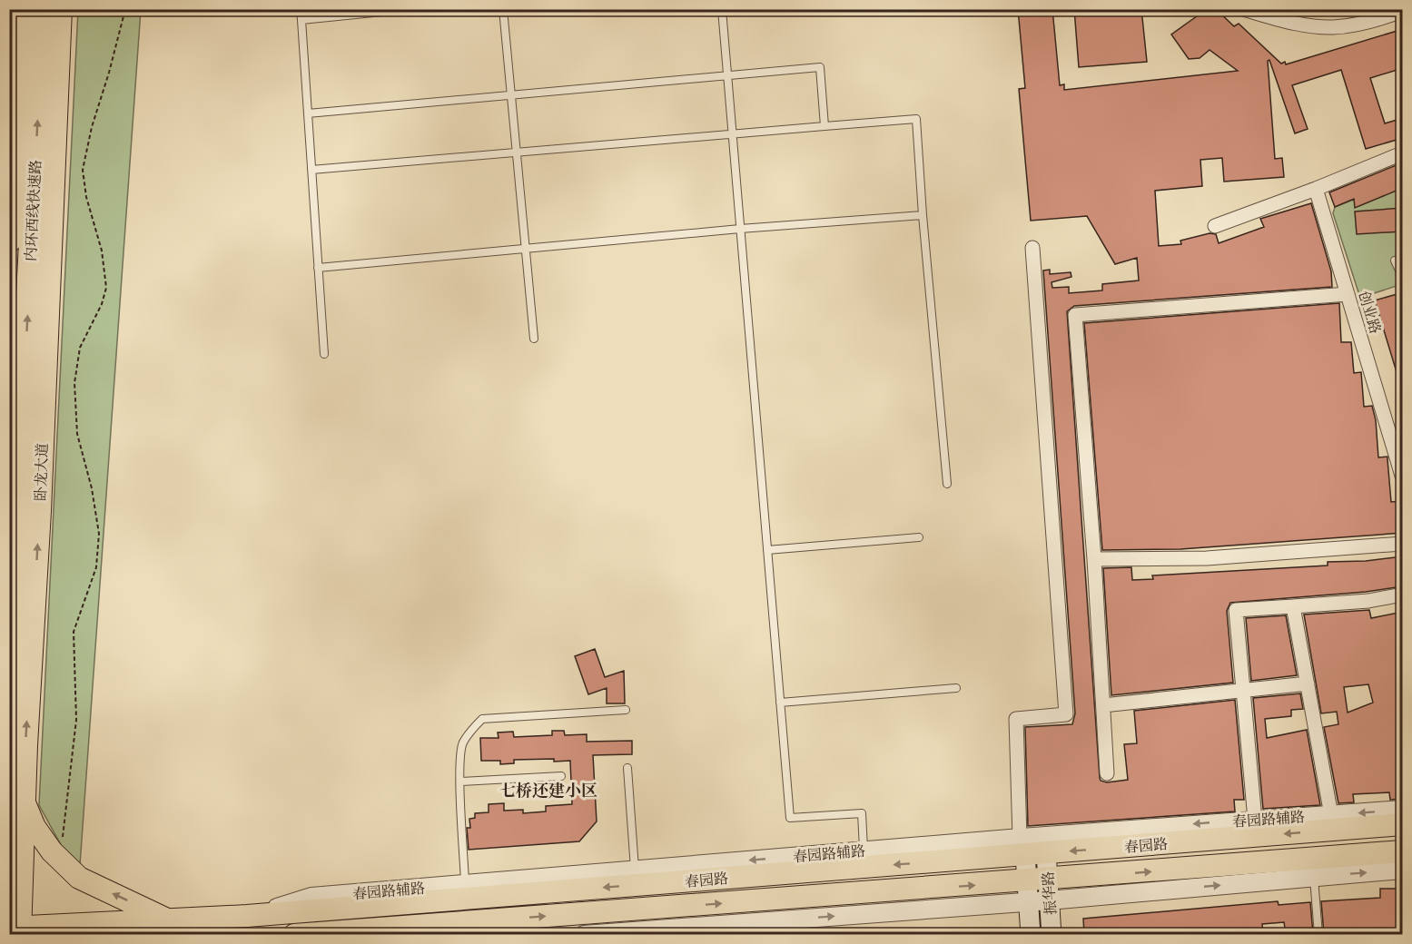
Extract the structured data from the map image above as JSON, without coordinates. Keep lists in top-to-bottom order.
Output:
{
  "streets": {
    "highway": ["内环西线快速路", "卧龙大道"],
    "main road": ["春园路", "振华路"],
    "street": ["创业路"]
  },
  "crossings": [
    ["卧龙大道", "春园路"],
    ["春园路", "振华路"]
  ],
  "districts": ["七桥还建小区"]
}
